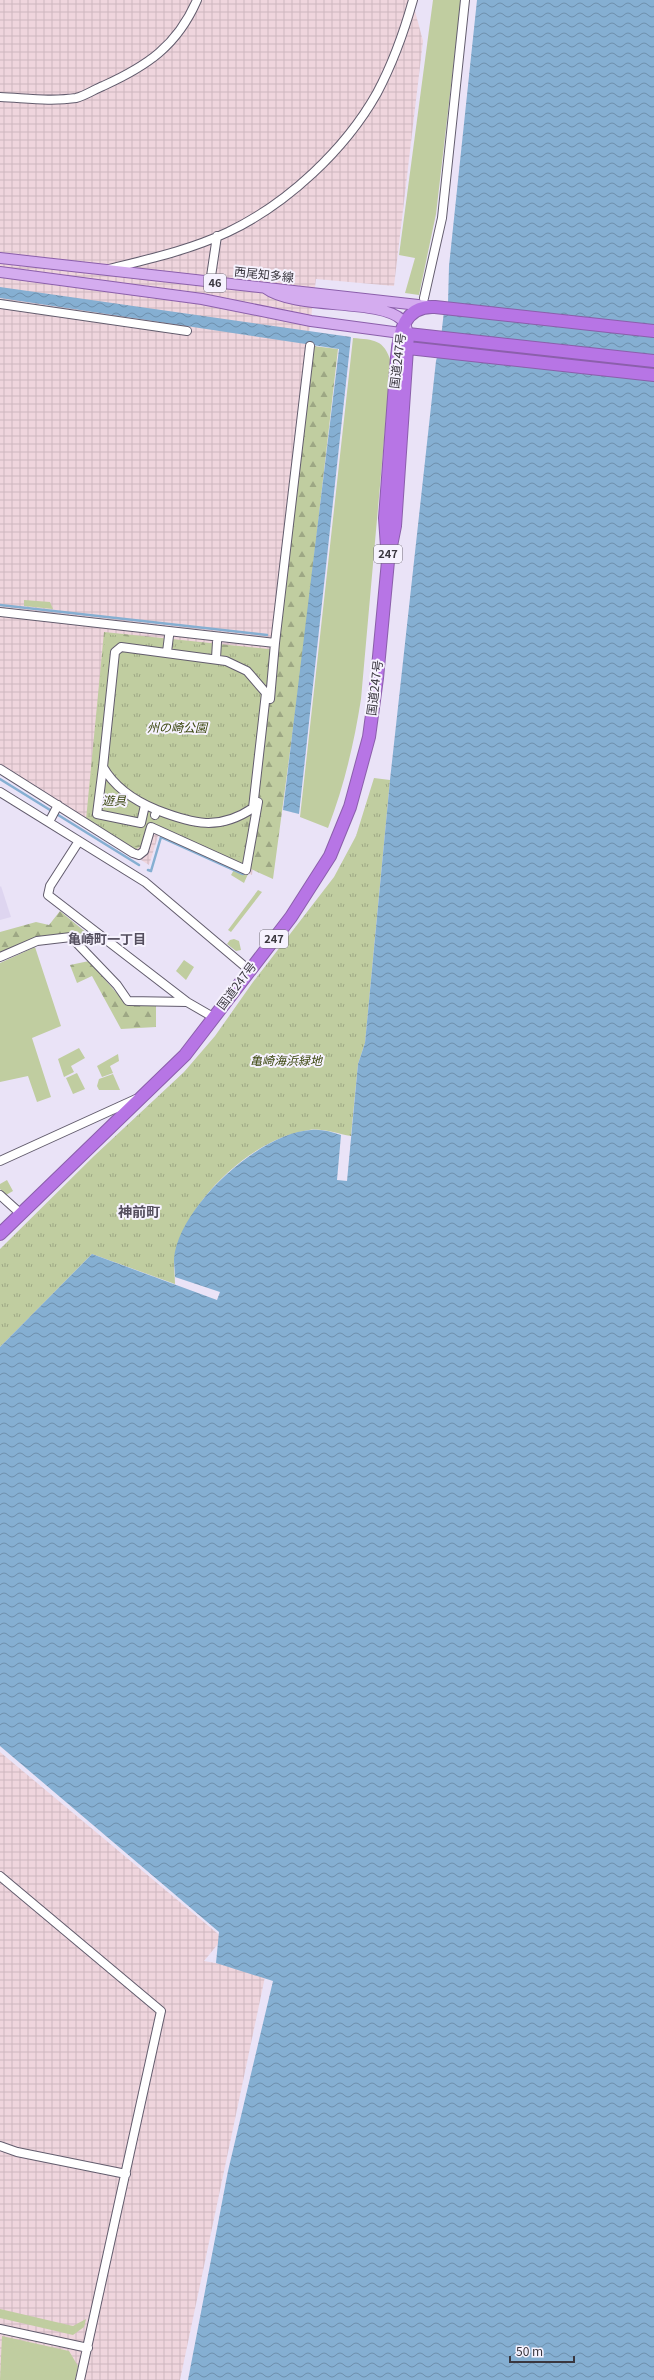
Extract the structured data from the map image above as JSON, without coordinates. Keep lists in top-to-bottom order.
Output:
{
  "streets": {
    "highway": ["国道247号", "247"],
    "main road": ["西尾知多線", "46"]
  },
  "crossings": [
    ["西尾知多線", "46"],
    ["西尾知多線", "国道247号"],
    ["46", "国道247号"]
  ],
  "districts": ["亀崎町一丁目", "神前町"],
  "parks": ["州の崎公園", "遊具", "亀崎海浜緑地"],
  "scale_bar": "50 m"
}
